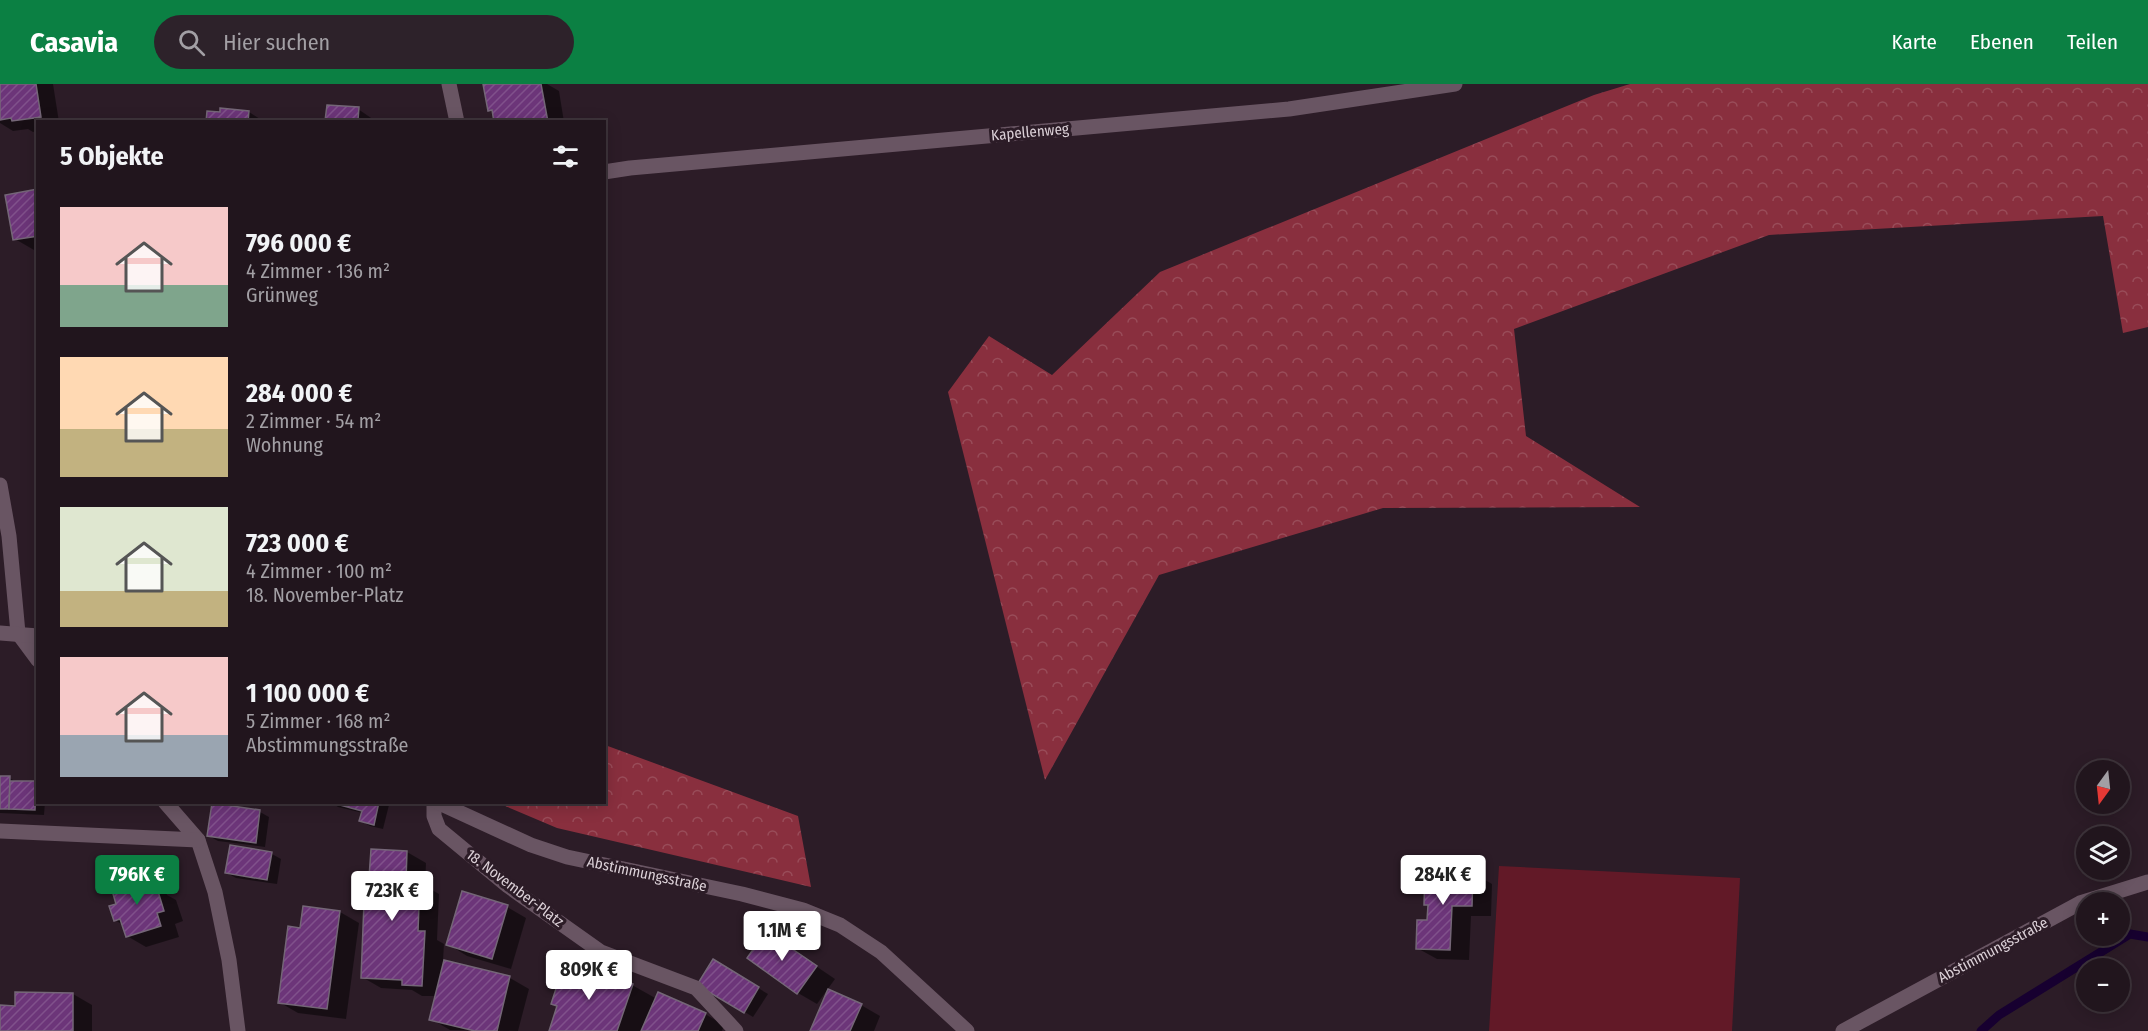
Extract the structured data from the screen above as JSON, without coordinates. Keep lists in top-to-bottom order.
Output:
{
  "streets": {
    "street": ["Kapellenweg", "Abstimmungsstraße", "18. November-Platz"]
  },
  "north": "bottom",
  "page": {
    "header": "Casavia",
    "search": "Hier suchen",
    "nav": ["Karte", "Ebenen", "Teilen"],
    "heading": "5 Objekte",
    "list": [
      {
        "name": "796 000 €",
        "note": "4 Zimmer · 136 m² · Grünweg"
      },
      {
        "name": "284 000 €",
        "note": "2 Zimmer · 54 m² · Wohnung"
      },
      {
        "name": "723 000 €",
        "note": "4 Zimmer · 100 m² · 18. November-Platz"
      },
      {
        "name": "1 100 000 €",
        "note": "5 Zimmer · 168 m² · Abstimmungsstraße"
      }
    ],
    "map_buttons": ["+", "−"],
    "price": [
      "796K €",
      "284K €",
      "723K €",
      "1.1M €",
      "809K €"
    ]
  }
}
